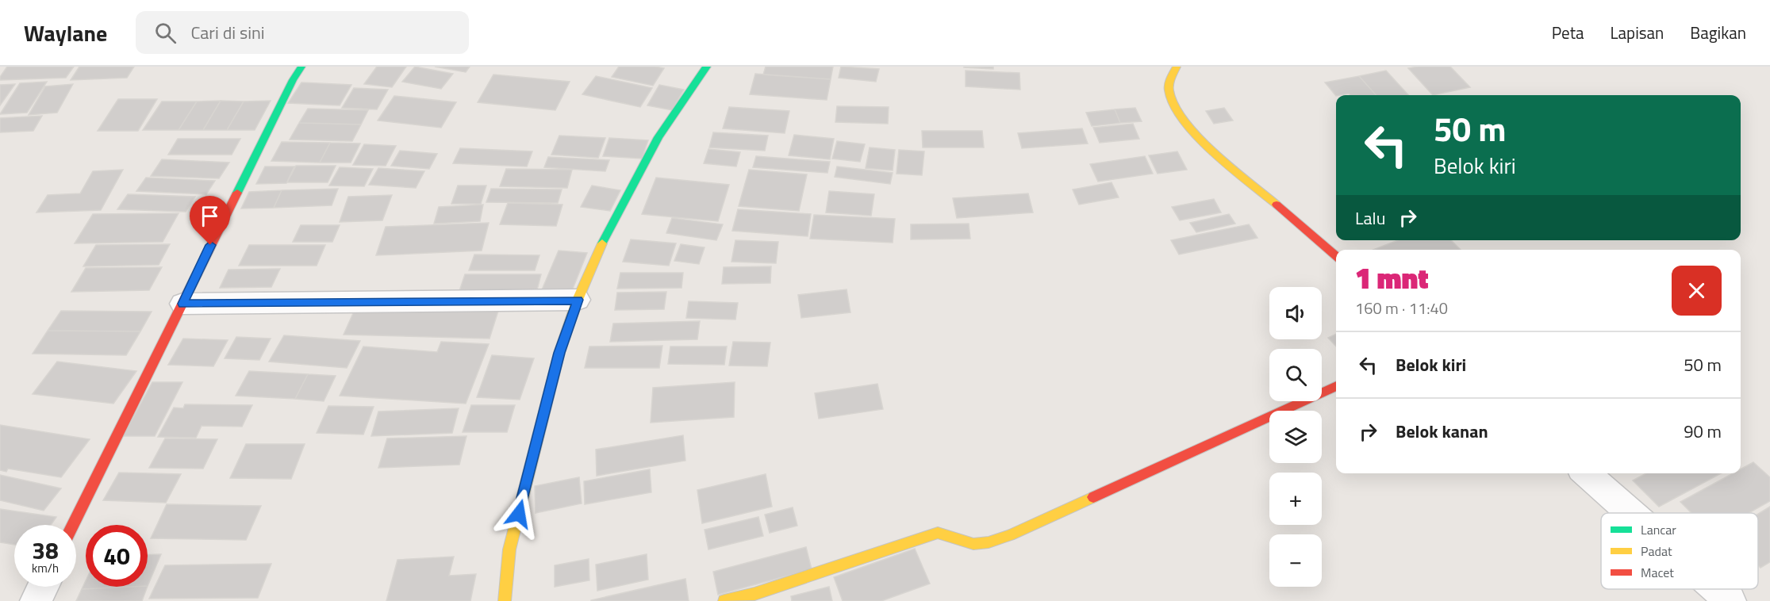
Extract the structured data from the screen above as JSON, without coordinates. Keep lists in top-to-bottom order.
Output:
{
  "legend": ["Lancar", "Padat", "Macet"],
  "page": {
    "header": "Waylane",
    "search": "Cari di sini",
    "nav": ["Peta", "Lapisan", "Bagikan"],
    "turn": ["50 m", "Belok kiri"],
    "then": "Lalu",
    "heading": ["1 mnt", "160 m · 11:40"],
    "map_buttons": ["+", "−"],
    "list": [
      {
        "name": "Belok kiri",
        "value": "50 m"
      },
      {
        "name": "Belok kanan",
        "value": "90 m"
      }
    ],
    "speed": "38 km/h",
    "limit": "40"
  }
}
